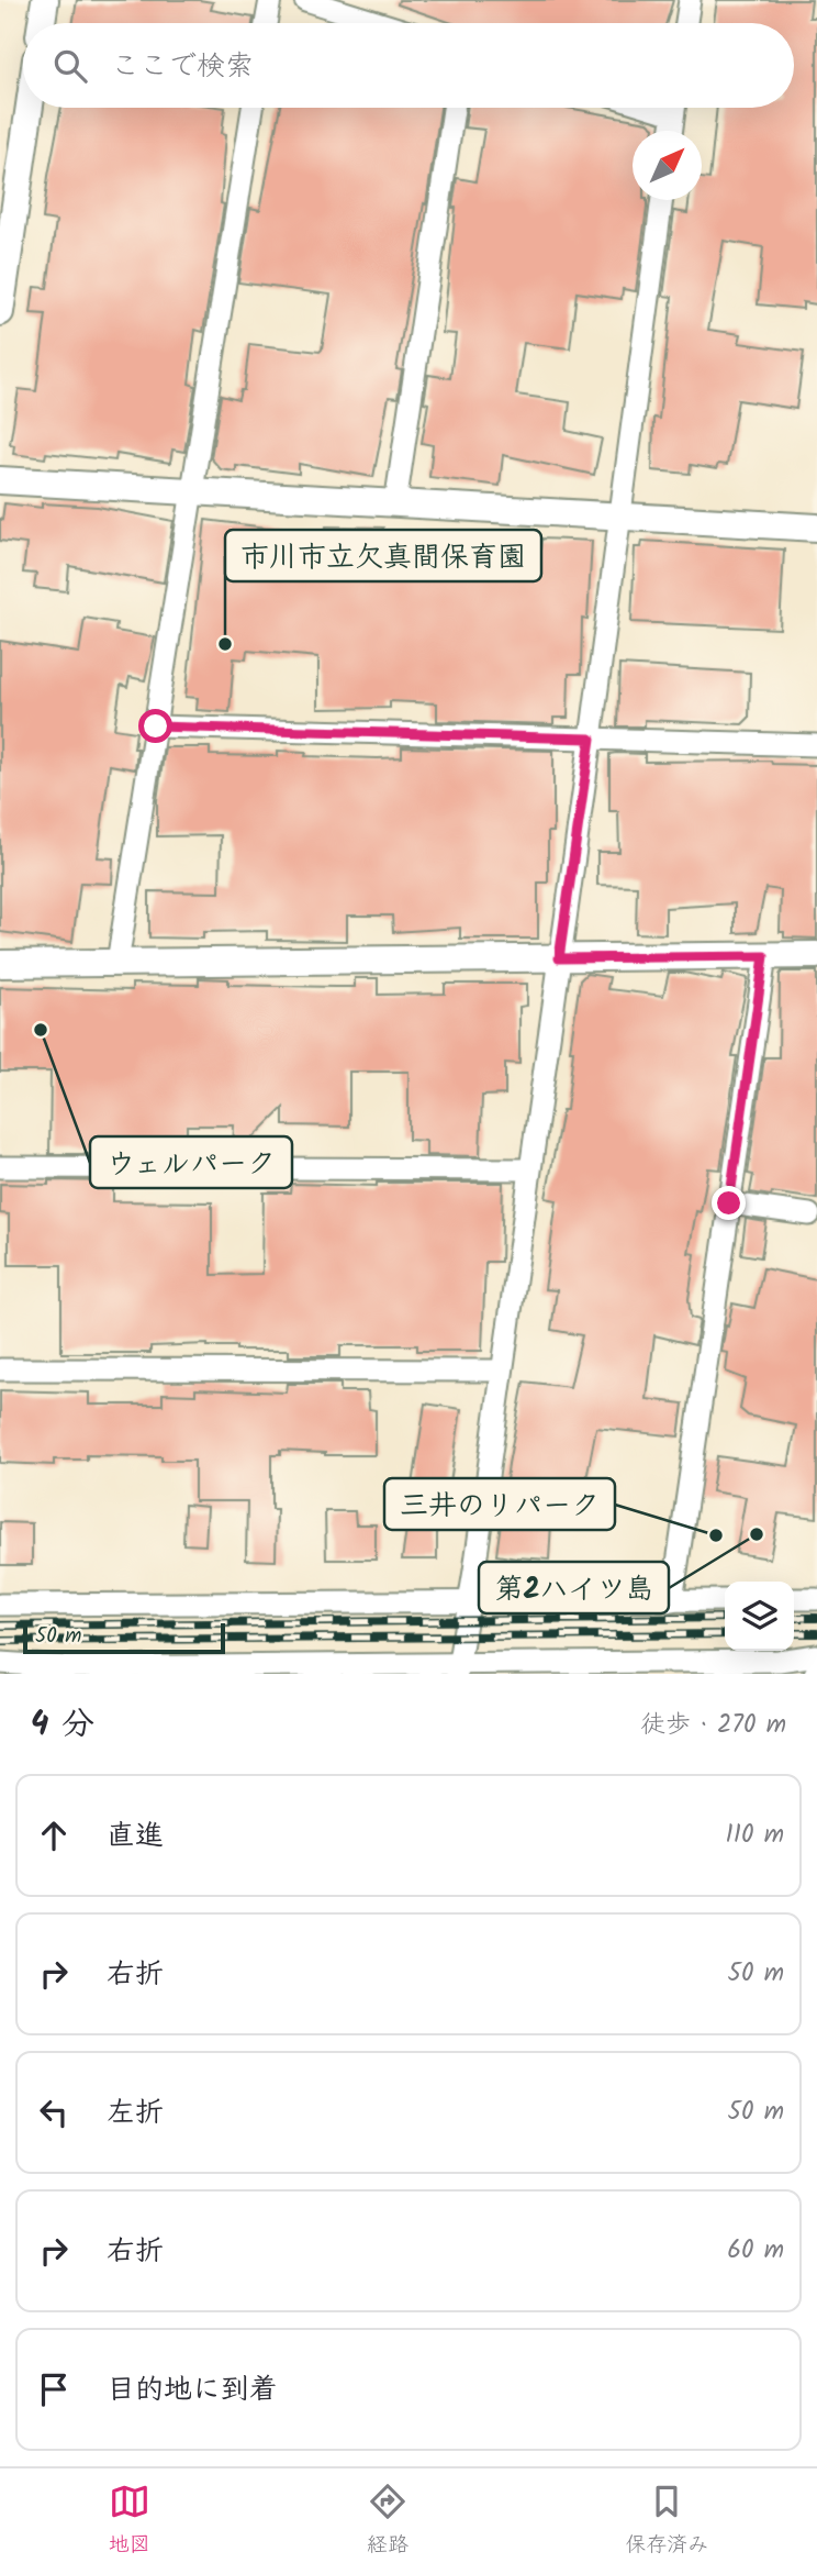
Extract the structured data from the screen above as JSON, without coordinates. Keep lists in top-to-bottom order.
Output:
{
  "places": [
    "市川市立欠真間保育園",
    "ウェルパーク",
    "第2ハイツ島",
    "三井のリパーク"
  ],
  "scale_bar": "50 m",
  "north": "top right",
  "page": {
    "search": "ここで検索",
    "scale": "50 m",
    "heading": ["4 分", "徒歩 · 270 m"],
    "list": [
      ["直進", "110 m"],
      ["右折", "50 m"],
      ["左折", "50 m"],
      ["右折", "60 m"],
      "目的地に到着"
    ],
    "nav": ["地図", "経路", "保存済み"]
  }
}
